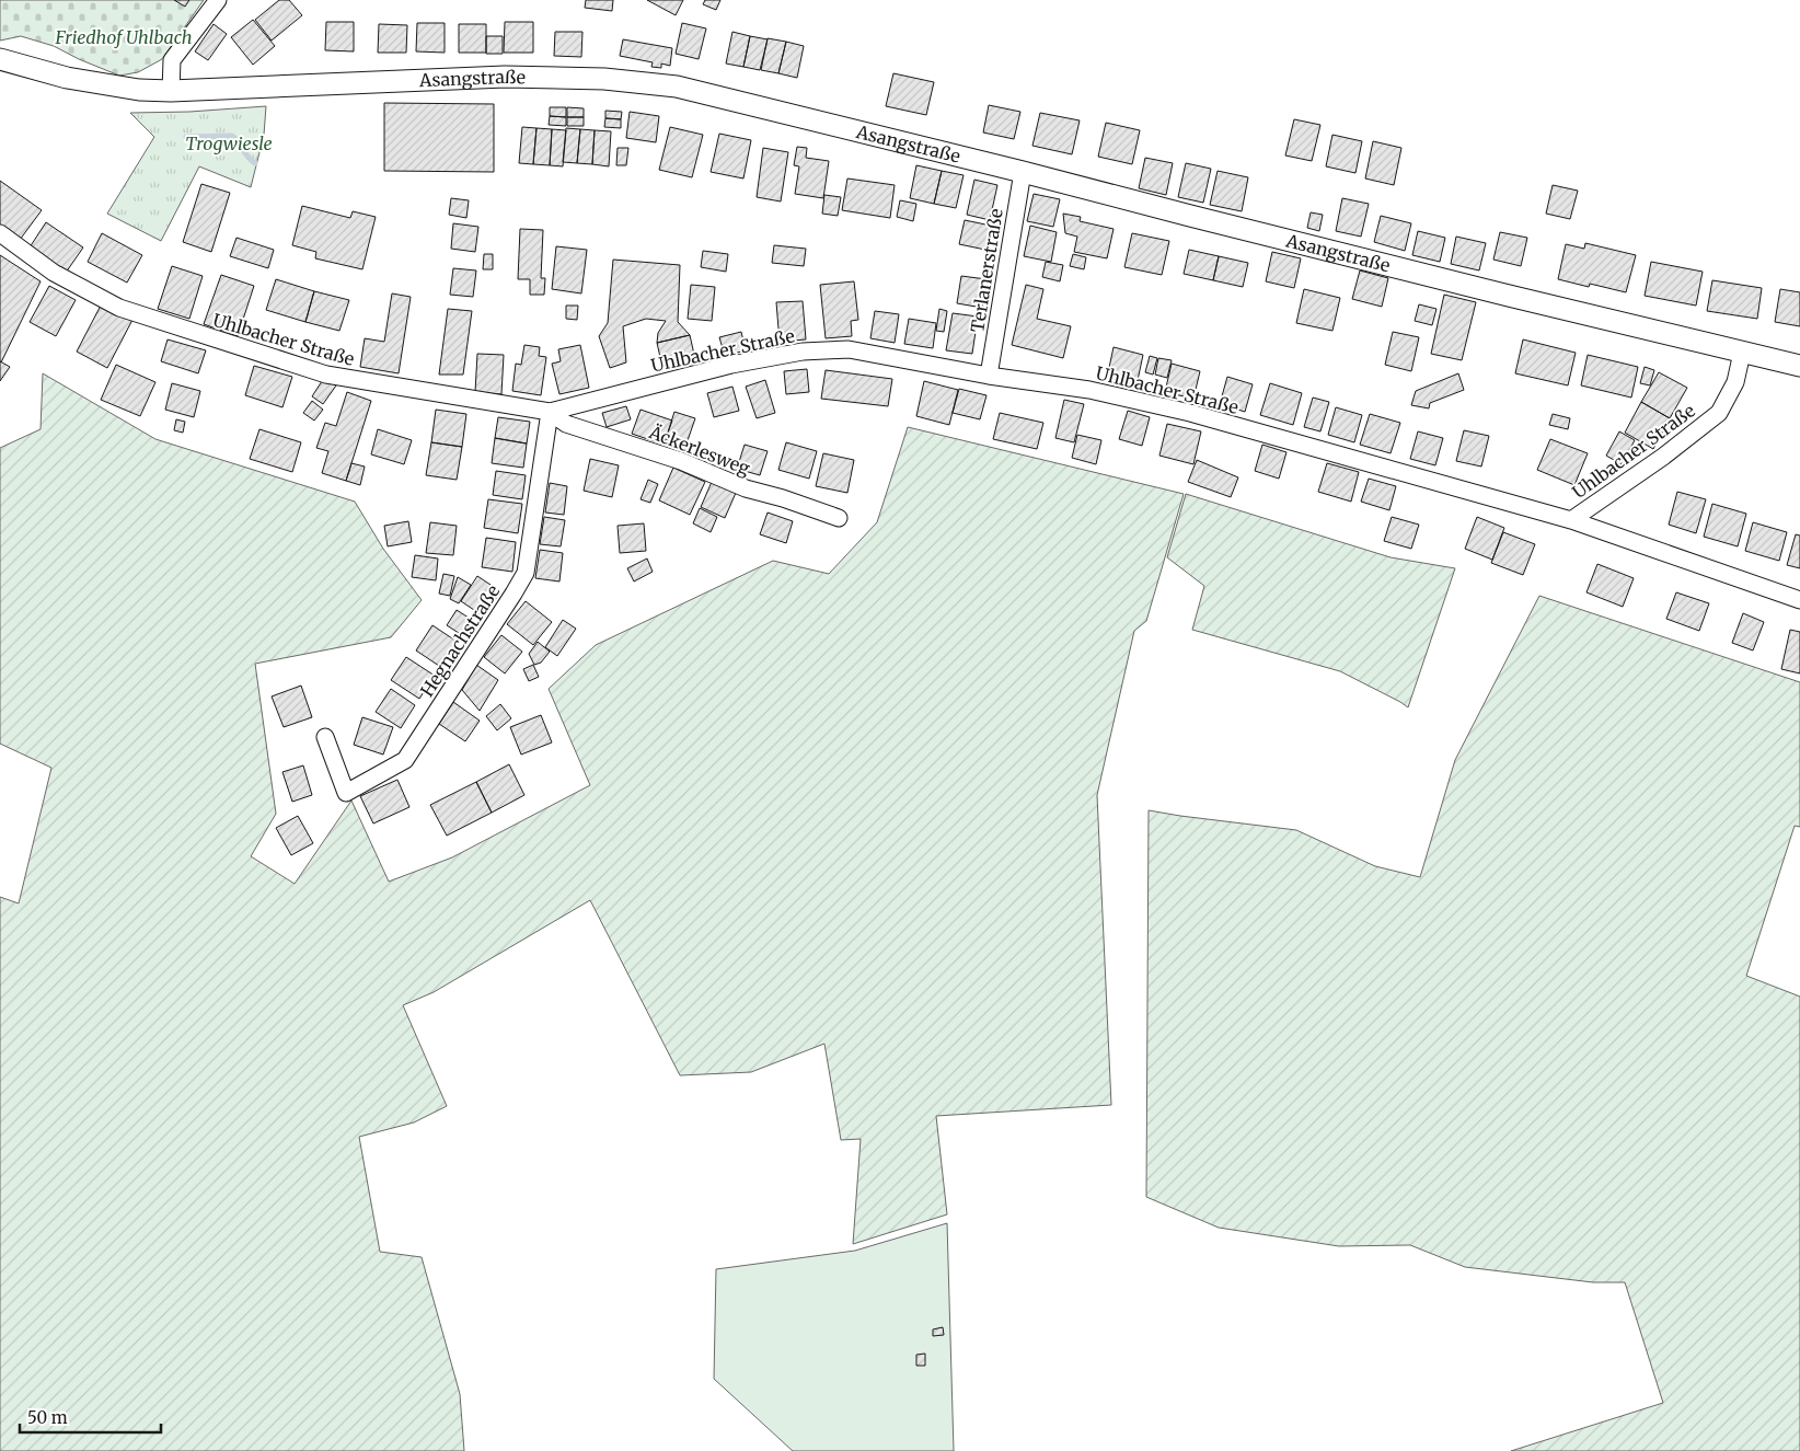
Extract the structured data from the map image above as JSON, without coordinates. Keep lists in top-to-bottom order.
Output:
{
  "streets": {
    "street": [
      "Asangstraße",
      "Terlanerstraße",
      "Uhlbacher Straße",
      "Äckerlesweg",
      "Hegnachstraße"
    ]
  },
  "crossings": [
    ["Asangstraße", "Terlanerstraße"],
    ["Asangstraße", "Uhlbacher Straße"],
    ["Terlanerstraße", "Uhlbacher Straße"],
    ["Uhlbacher Straße", "Äckerlesweg"],
    ["Uhlbacher Straße", "Hegnachstraße"],
    ["Äckerlesweg", "Hegnachstraße"]
  ],
  "parks": ["Friedhof Uhlbach", "Trogwiesle"],
  "scale_bar": "50 m"
}
